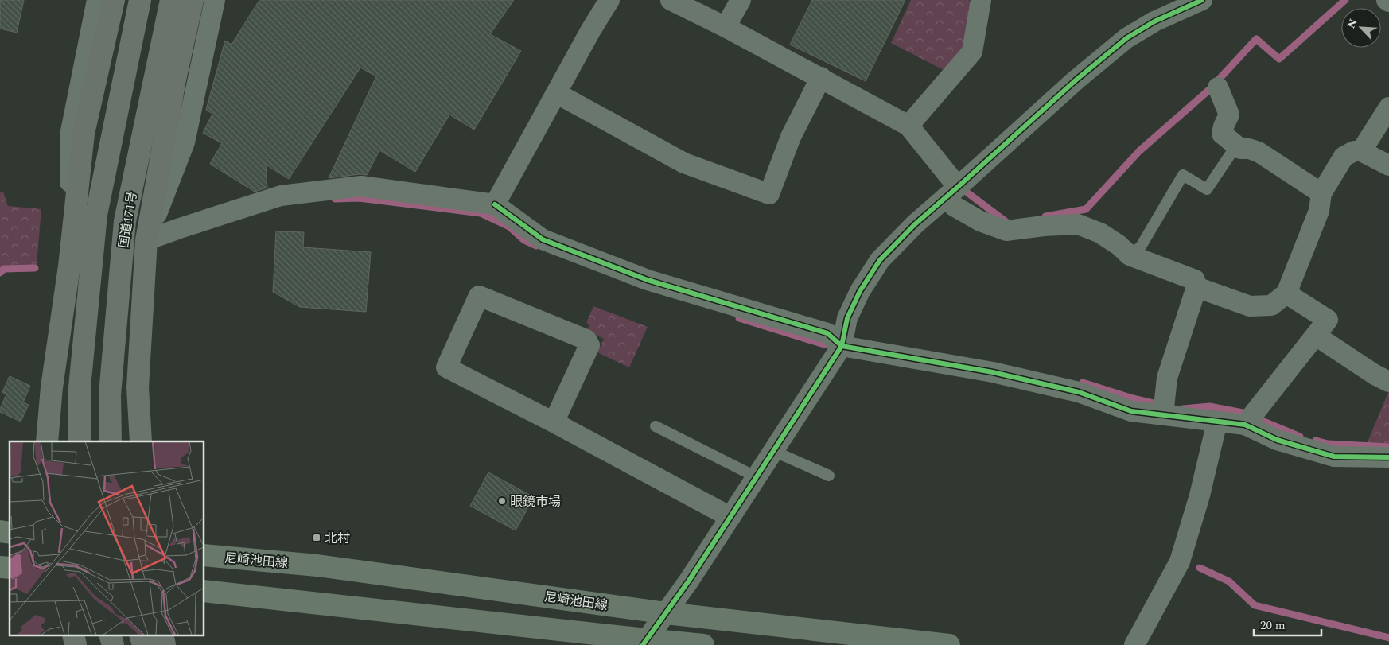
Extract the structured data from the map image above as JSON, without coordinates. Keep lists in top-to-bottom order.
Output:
{
  "streets": {
    "highway": ["国道171号"],
    "main road": ["尼崎池田線"]
  },
  "places": {
    "other": ["眼鏡市場"],
    "transit": ["北村"]
  },
  "scale_bar": "20 m",
  "north": "top left"
}
